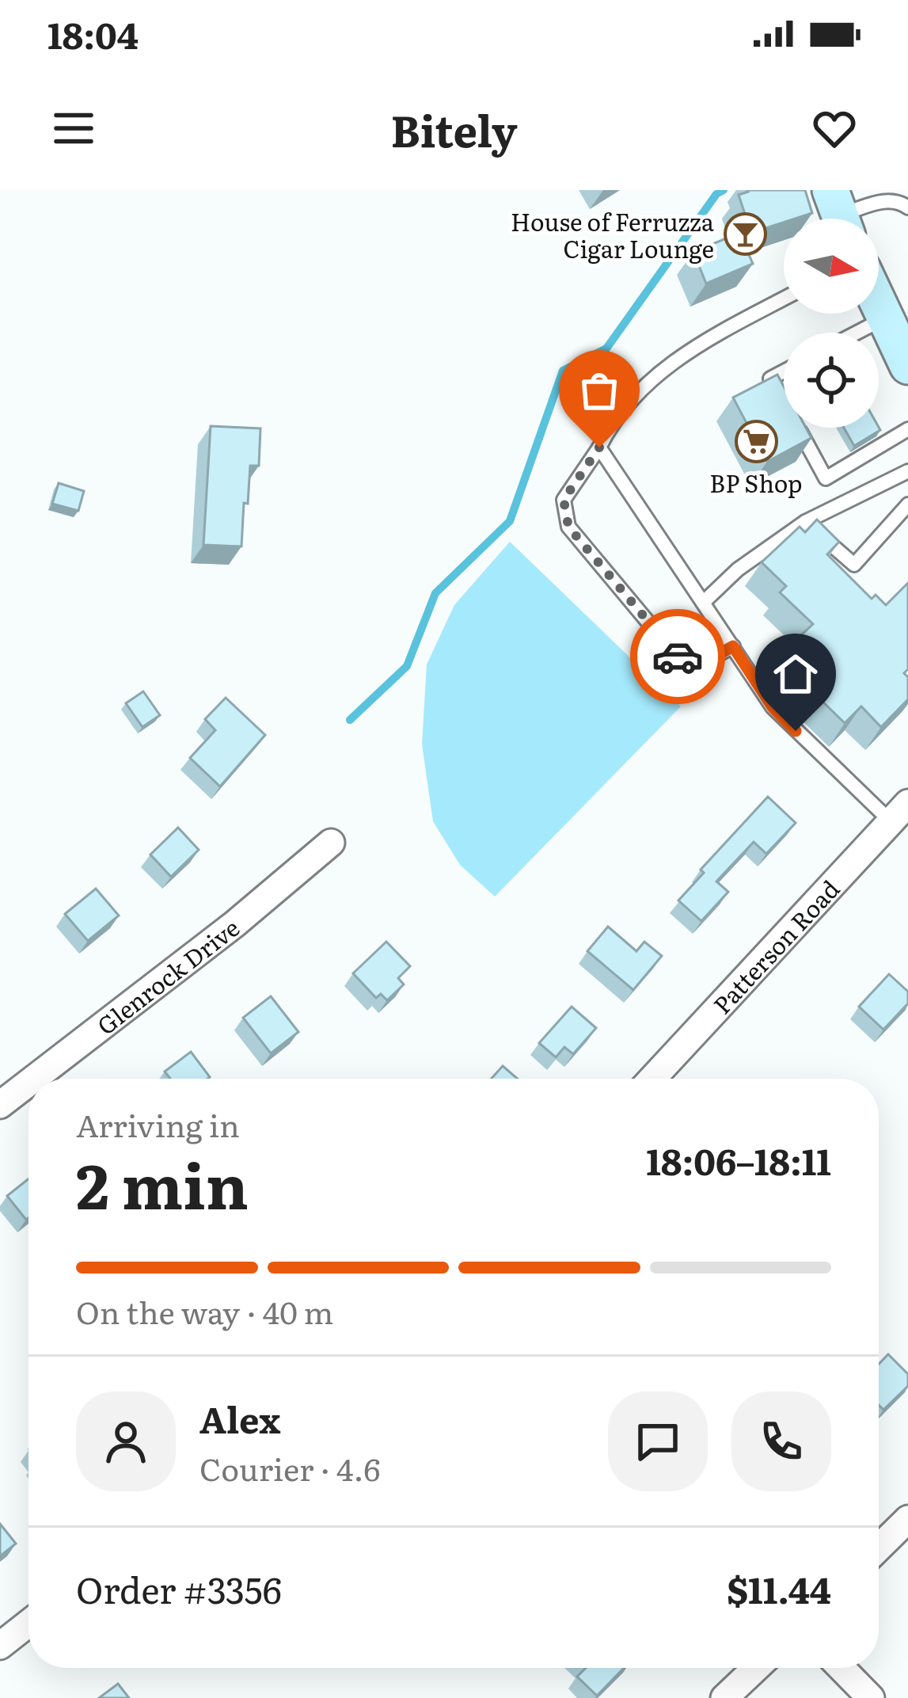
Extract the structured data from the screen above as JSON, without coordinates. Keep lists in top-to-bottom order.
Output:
{
  "streets": {
    "street": ["Patterson Road", "Glenrock Drive"]
  },
  "places": {
    "bar": ["House of Ferruzza Cigar Lounge"],
    "supermarket": ["BP Shop"]
  },
  "north": "right",
  "page": {
    "status": "18:04",
    "header": "Bitely",
    "heading": ["2 min", "Arriving in", "18:06–18:11"],
    "panel": [
      "Alex",
      "Courier · 4.6",
      "Order #3356",
      "$11.44"
    ],
    "bar": "On the way · 40 m"
  }
}
